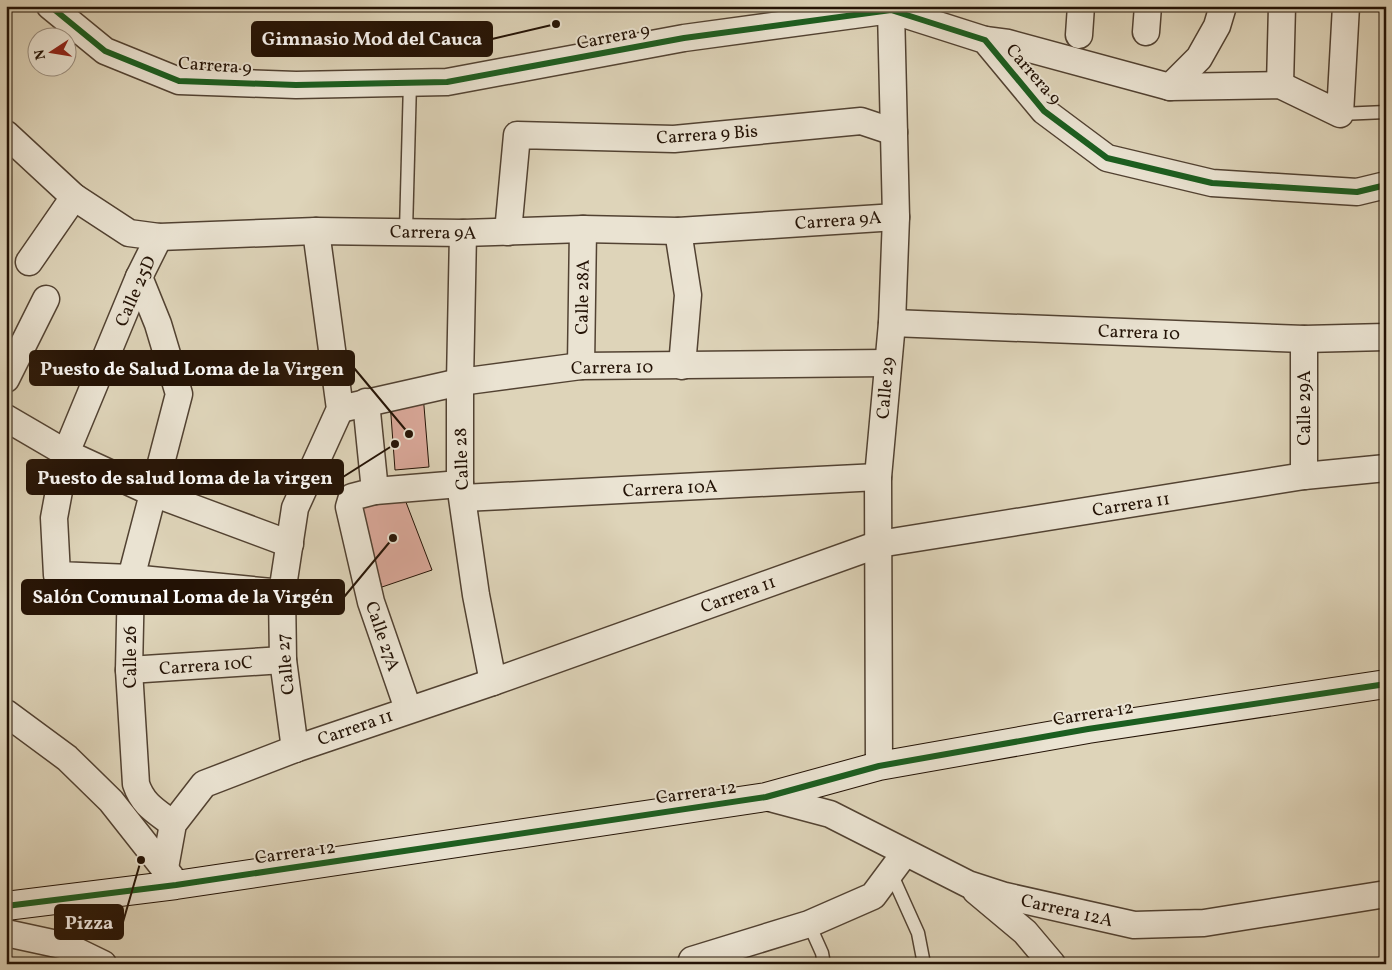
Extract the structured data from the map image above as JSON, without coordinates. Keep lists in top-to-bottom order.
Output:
{
  "streets": {
    "street": [
      "Carrera 9",
      "Carrera 9 Bis",
      "Carrera 9A",
      "Calle 25D",
      "Calle 28A",
      "Carrera 10",
      "Calle 29",
      "Calle 29A",
      "Calle 28",
      "Carrera 10A",
      "Carrera 11",
      "Calle 27A",
      "Calle 26",
      "Calle 27",
      "Carrera 10C",
      "Carrera 12",
      "Carrera 12A"
    ]
  },
  "crossings": [
    ["Carrera 9", "Calle 29"],
    ["Carrera 9 Bis", "Carrera 9A"],
    ["Carrera 9 Bis", "Calle 29"],
    ["Carrera 9A", "Calle 25D"],
    ["Carrera 9A", "Calle 28A"],
    ["Carrera 9A", "Calle 29"],
    ["Carrera 9A", "Calle 28"],
    ["Calle 25D", "Calle 26"],
    ["Calle 28A", "Carrera 10"],
    ["Carrera 10", "Calle 29"],
    ["Carrera 10", "Calle 29A"],
    ["Carrera 10", "Calle 28"],
    ["Carrera 10", "Calle 27"],
    ["Calle 29", "Carrera 10A"],
    ["Calle 29", "Carrera 11"],
    ["Calle 29", "Carrera 12"],
    ["Calle 29A", "Carrera 11"],
    ["Calle 28", "Carrera 10A"],
    ["Calle 28", "Carrera 11"],
    ["Carrera 10A", "Calle 27A"],
    ["Carrera 11", "Calle 27A"],
    ["Carrera 11", "Calle 26"],
    ["Carrera 11", "Calle 27"],
    ["Carrera 11", "Carrera 12"],
    ["Calle 26", "Carrera 10C"],
    ["Calle 27", "Carrera 10C"],
    ["Carrera 12", "Carrera 12A"]
  ],
  "places": [
    "Gimnasio Mod del Cauca",
    "Puesto de Salud Loma de la Virgen",
    "Puesto de salud loma de la virgen",
    "Salón Comunal Loma de la Virgén",
    "Pizza"
  ],
  "north": "left"
}
